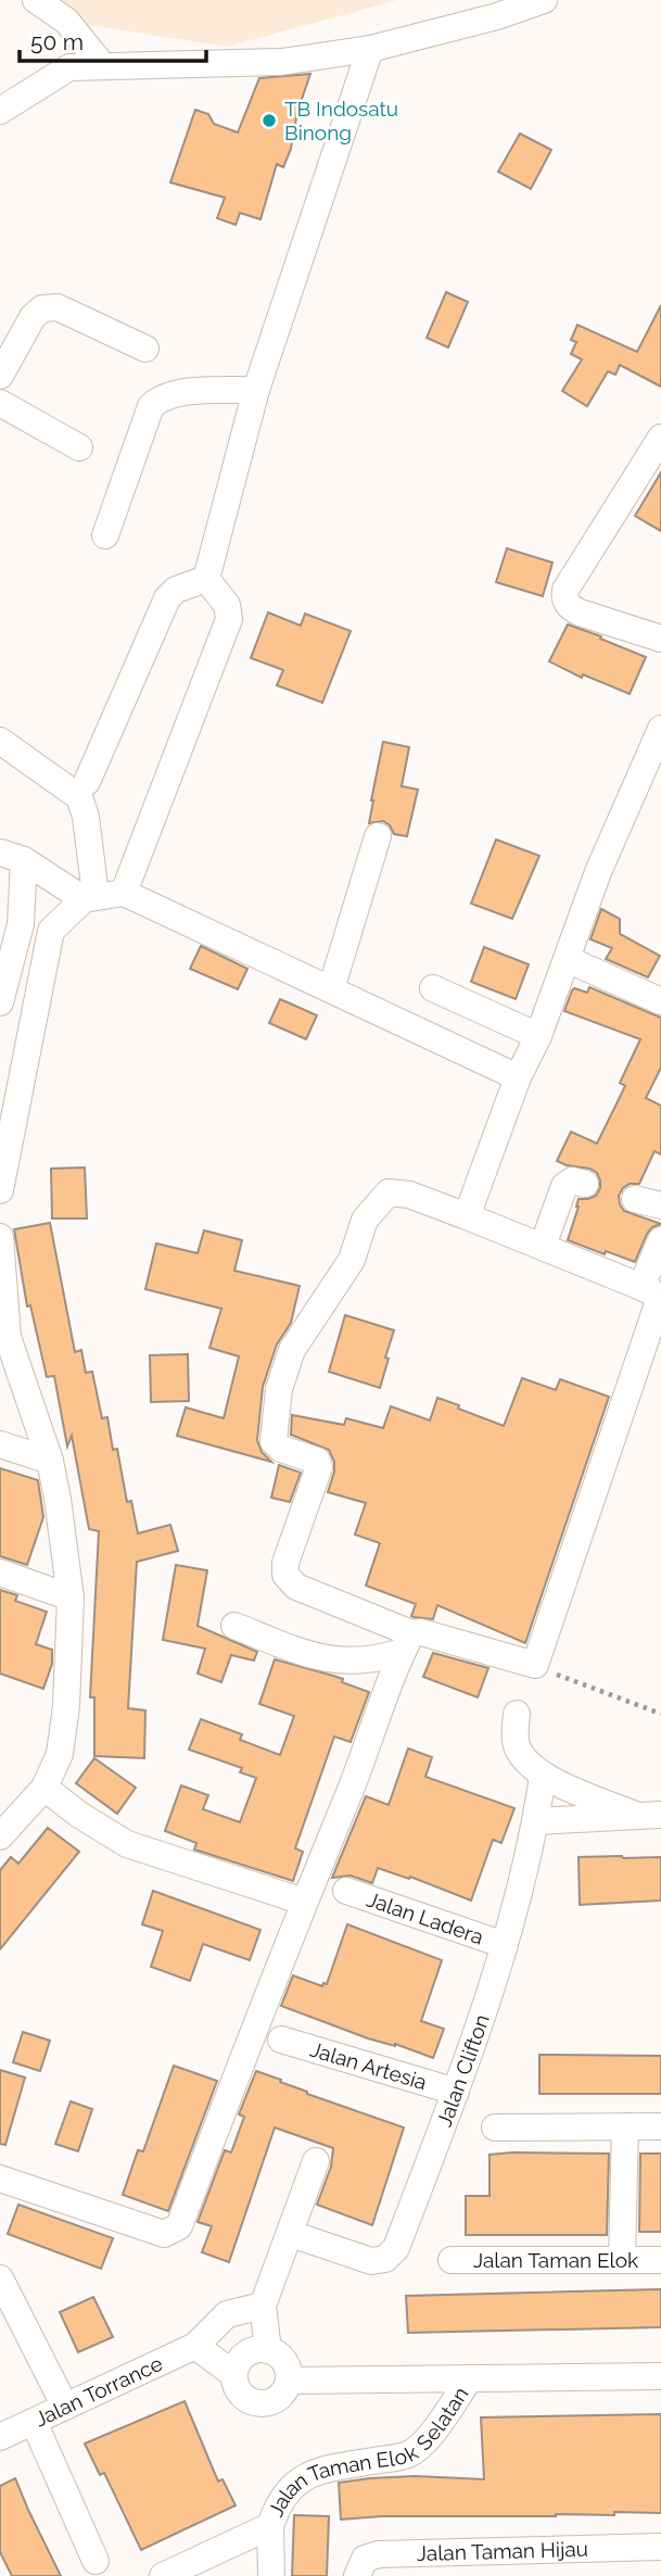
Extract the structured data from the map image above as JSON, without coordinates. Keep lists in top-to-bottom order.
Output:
{
  "streets": {
    "street": [
      "Jalan Ladera",
      "Jalan Artesia",
      "Jalan Clifton",
      "Jalan Taman Elok",
      "Jalan Torrance",
      "Jalan Taman Elok Selatan",
      "Jalan Taman Hijau"
    ]
  },
  "crossings": [
    ["Jalan Ladera", "Jalan Clifton"],
    ["Jalan Artesia", "Jalan Clifton"]
  ],
  "places": ["TB Indosatu Binong"],
  "scale_bar": "50 m"
}
